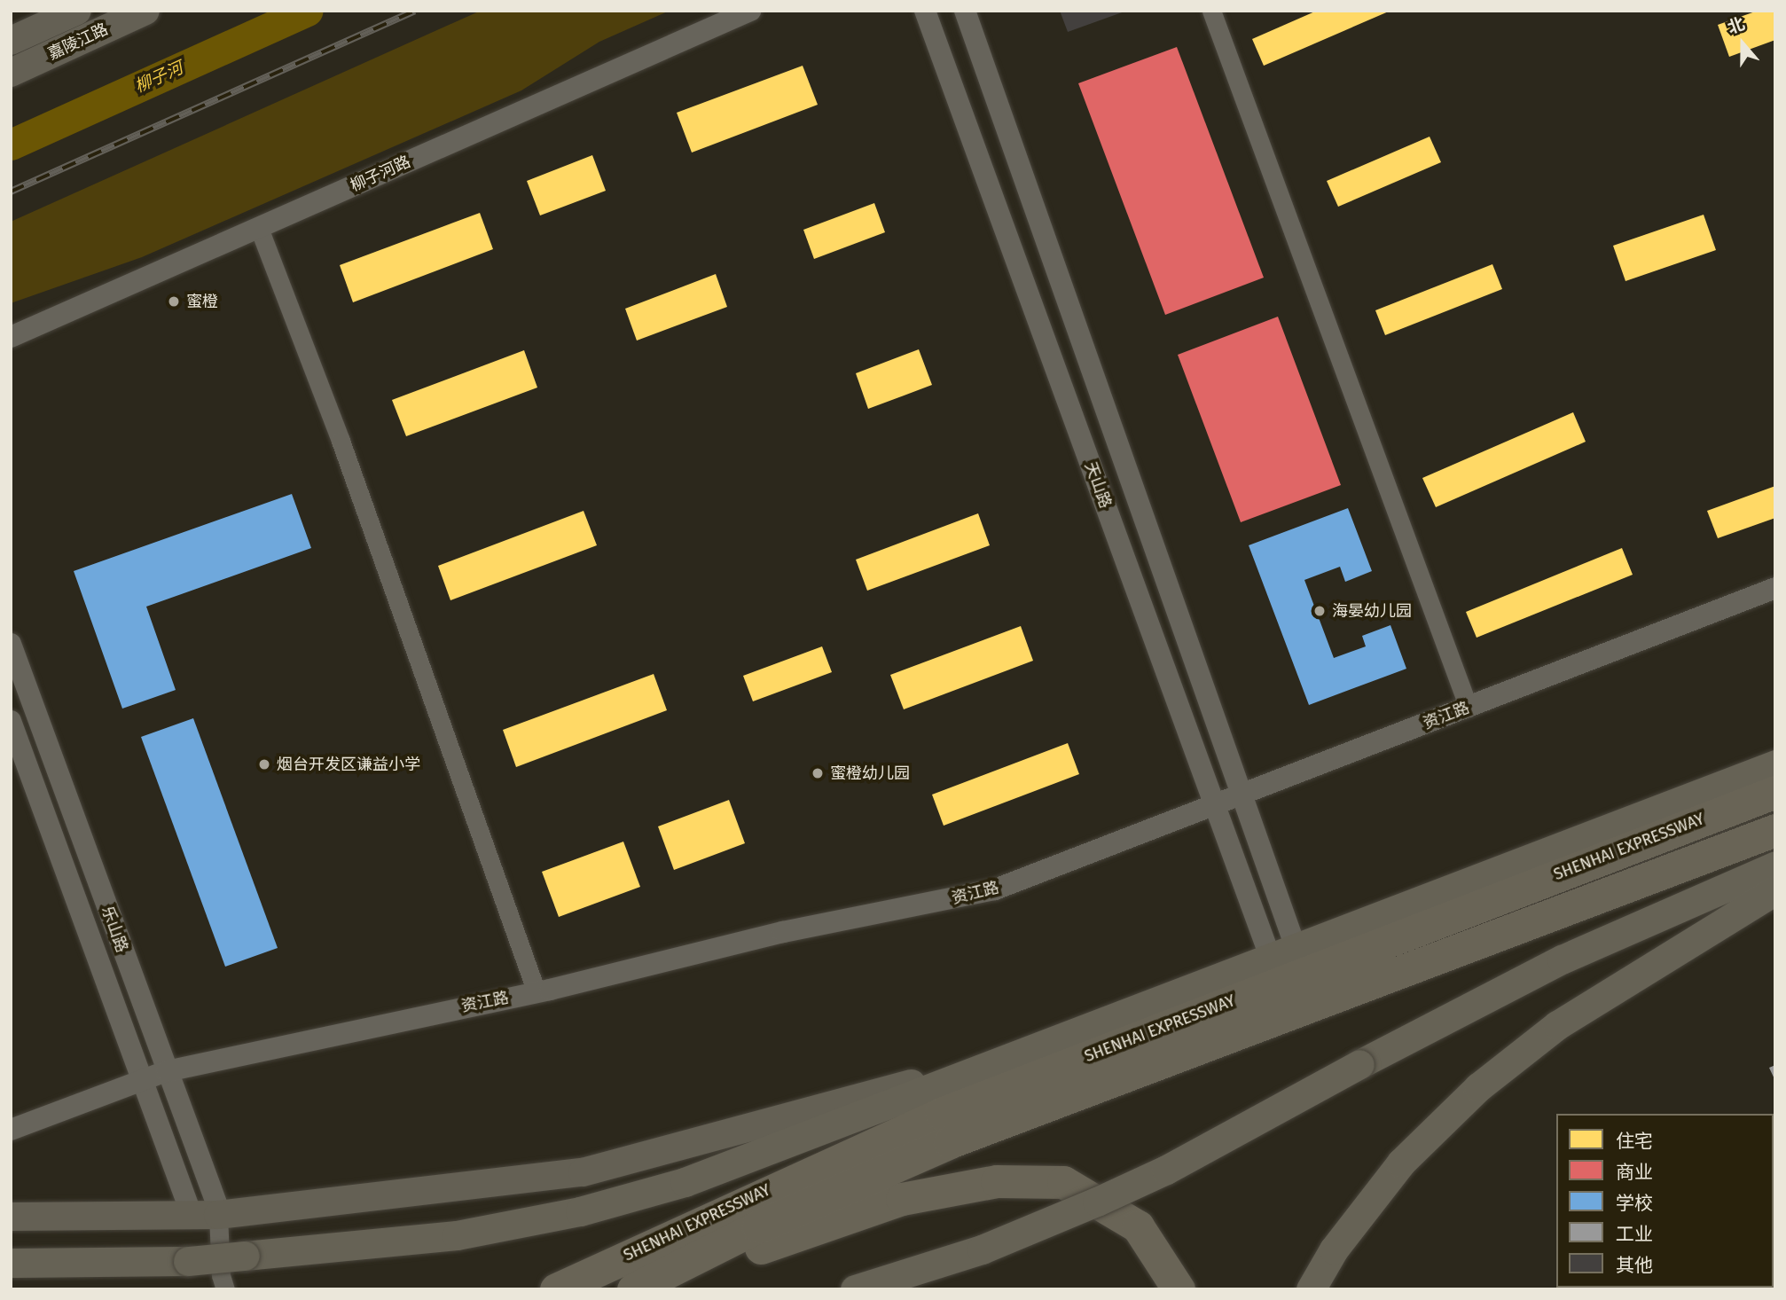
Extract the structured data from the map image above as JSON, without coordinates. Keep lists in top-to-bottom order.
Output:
{
  "streets": {
    "highway": ["SHENHAI EXPRESSWAY"],
    "main road": ["嘉陵江路"],
    "street": [
      "柳子河路",
      "天山路",
      "资江路",
      "乐山路"
    ]
  },
  "crossings": [
    ["天山路", "资江路"],
    ["资江路", "乐山路"]
  ],
  "water": ["柳子河"],
  "places": [
    "蜜橙",
    "海晏幼儿园",
    "烟台开发区谦益小学",
    "蜜橙幼儿园"
  ],
  "legend": [
    "住宅",
    "商业",
    "学校",
    "工业",
    "其他"
  ],
  "north": "top"
}
